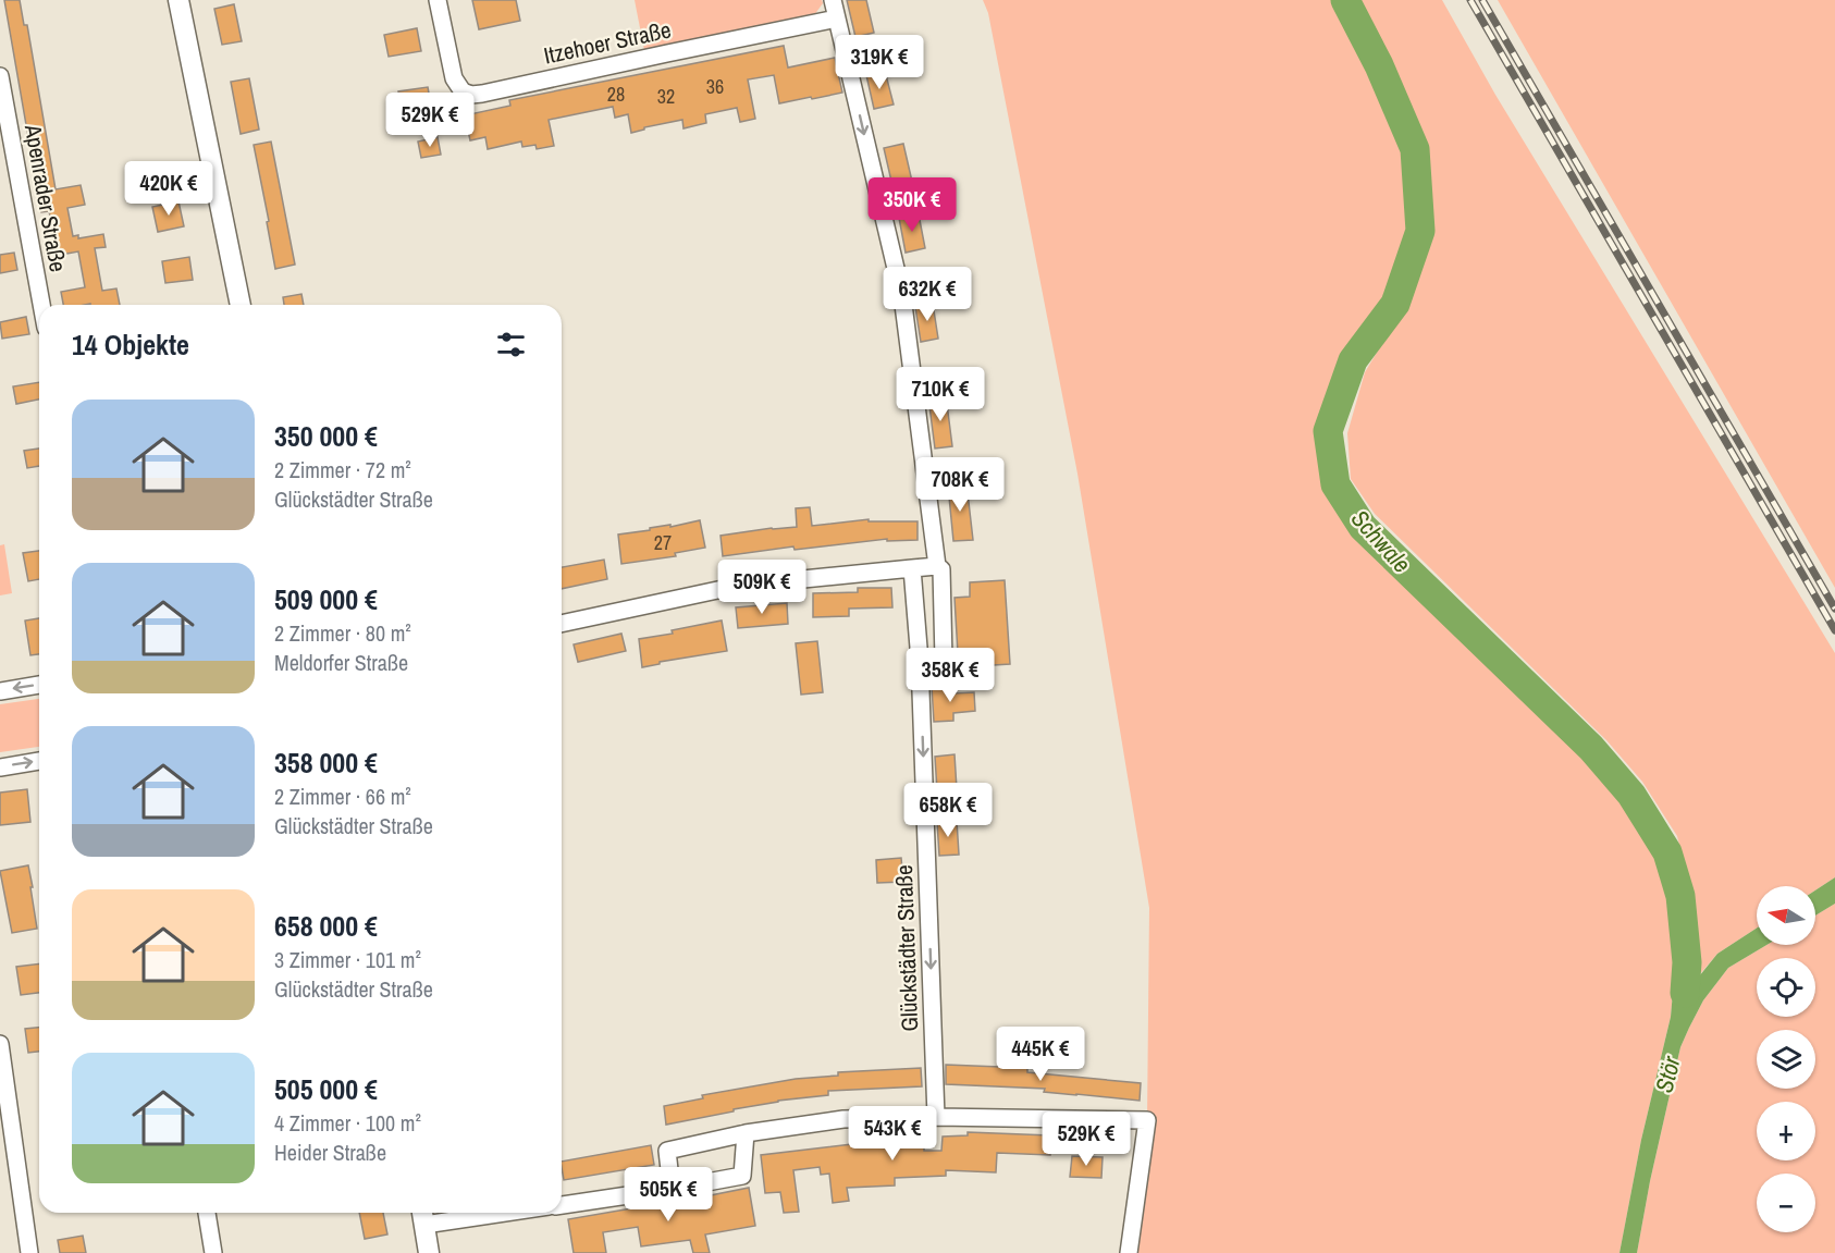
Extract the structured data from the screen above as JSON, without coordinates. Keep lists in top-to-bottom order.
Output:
{
  "streets": {
    "street": ["Itzehoer Straße", "Apenrader Straße", "Glückstädter Straße"]
  },
  "one_way": ["Glückstädter Straße"],
  "water": ["Schwale", "Stör"],
  "house_numbers": [
    "36",
    "28",
    "32",
    "27"
  ],
  "north": "left",
  "page": {
    "price": [
      "319K €",
      "529K €",
      "420K €",
      "350K €",
      "632K €",
      "710K €",
      "708K €",
      "509K €",
      "358K €",
      "658K €",
      "445K €",
      "543K €",
      "529K €",
      "505K €"
    ],
    "heading": "14 Objekte",
    "list": [
      {
        "name": "350 000 €",
        "note": "2 Zimmer · 72 m² · Glückstädter Straße"
      },
      {
        "name": "509 000 €",
        "note": "2 Zimmer · 80 m² · Meldorfer Straße"
      },
      {
        "name": "358 000 €",
        "note": "2 Zimmer · 66 m² · Glückstädter Straße"
      },
      {
        "name": "658 000 €",
        "note": "3 Zimmer · 101 m² · Glückstädter Straße"
      },
      {
        "name": "505 000 €",
        "note": "4 Zimmer · 100 m² · Heider Straße"
      }
    ],
    "map_buttons": ["+", "−"]
  }
}
